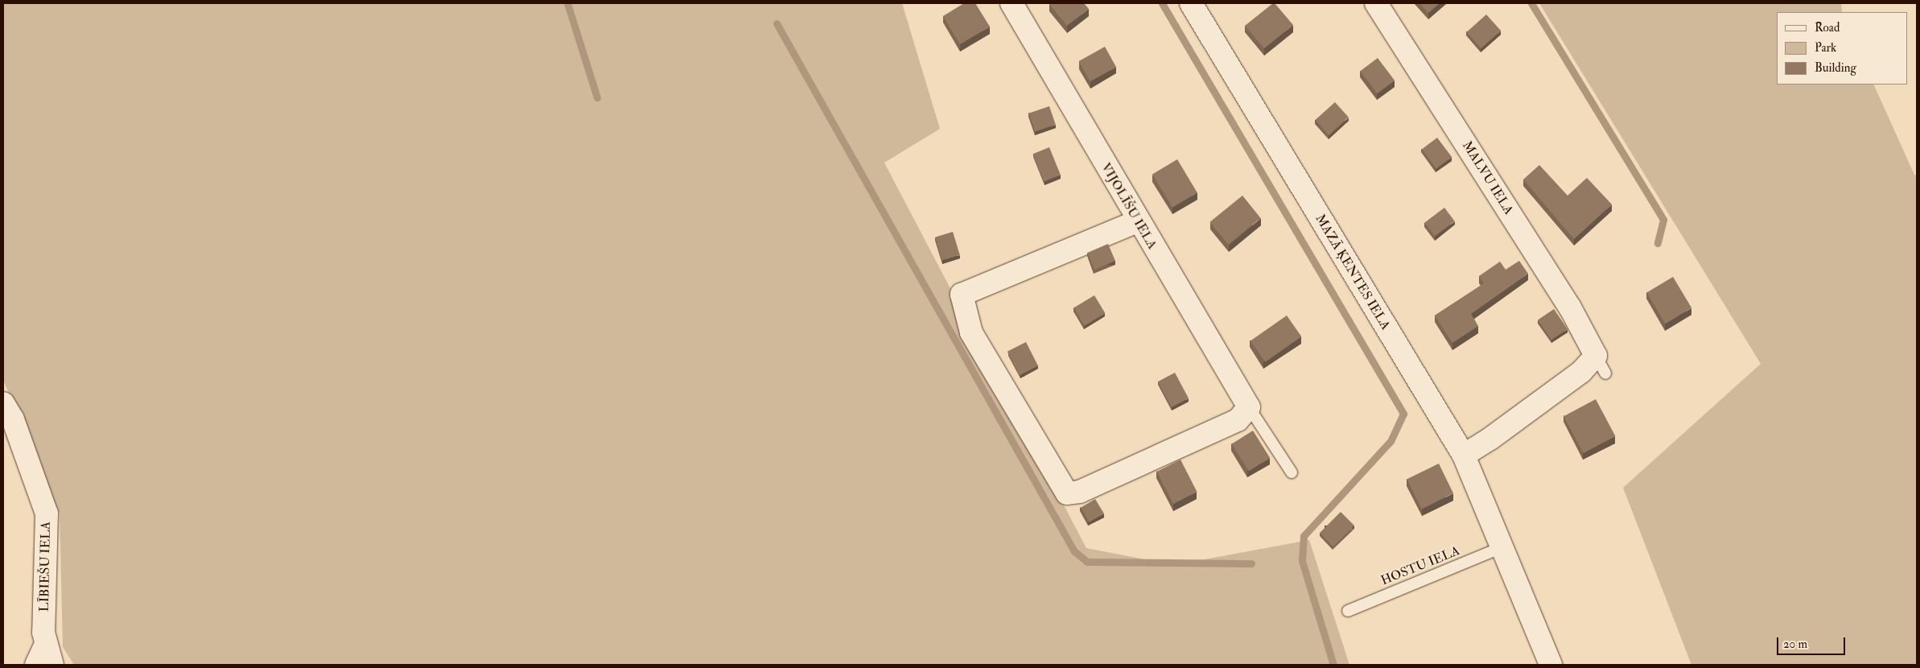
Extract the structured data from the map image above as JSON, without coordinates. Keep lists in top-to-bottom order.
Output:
{
  "streets": {
    "street": [
      "MALVU IELA",
      "VIJOLĪŠU IELA",
      "MAZĀ ĶENTES IELA",
      "LĪBIEŠU IELA"
    ],
    "lane": ["HOSTU IELA"]
  },
  "crossings": [
    ["MALVU IELA", "MAZĀ ĶENTES IELA"],
    ["MAZĀ ĶENTES IELA", "HOSTU IELA"]
  ],
  "legend": ["Road", "Park", "Building"],
  "scale_bar": "20 m"
}
